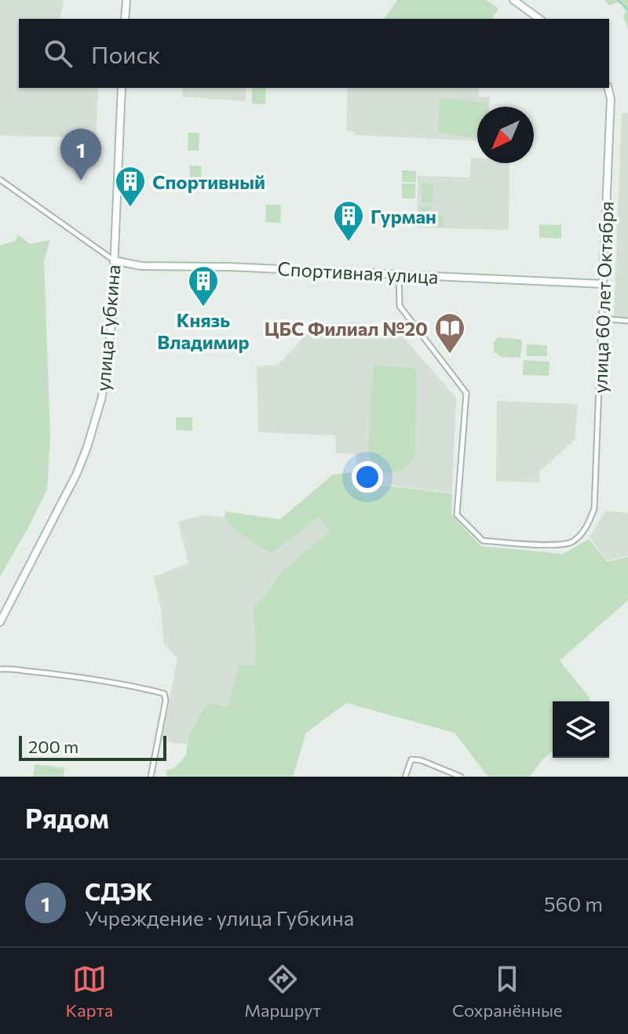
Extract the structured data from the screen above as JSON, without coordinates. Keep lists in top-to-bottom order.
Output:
{
  "streets": {
    "street": ["Спортивная улица", "улица 60 лет Октября", "улица Губкина"]
  },
  "crossings": [
    ["Спортивная улица", "улица 60 лет Октября"],
    ["Спортивная улица", "улица Губкина"]
  ],
  "places": {
    "building": ["Спортивный", "Гурман", "Князь Владимир"],
    "library": ["ЦБС Филиал №20"]
  },
  "scale_bar": "200 m",
  "north": "bottom left",
  "page": {
    "search": "Поиск",
    "pins": "1",
    "scale": "200 m",
    "heading": "Рядом",
    "list": [
      {
        "mark": "1",
        "name": "СДЭК",
        "note": "Учреждение · улица Губкина",
        "value": "560 m"
      }
    ],
    "nav": ["Карта", "Маршрут", "Сохранённые"]
  }
}
